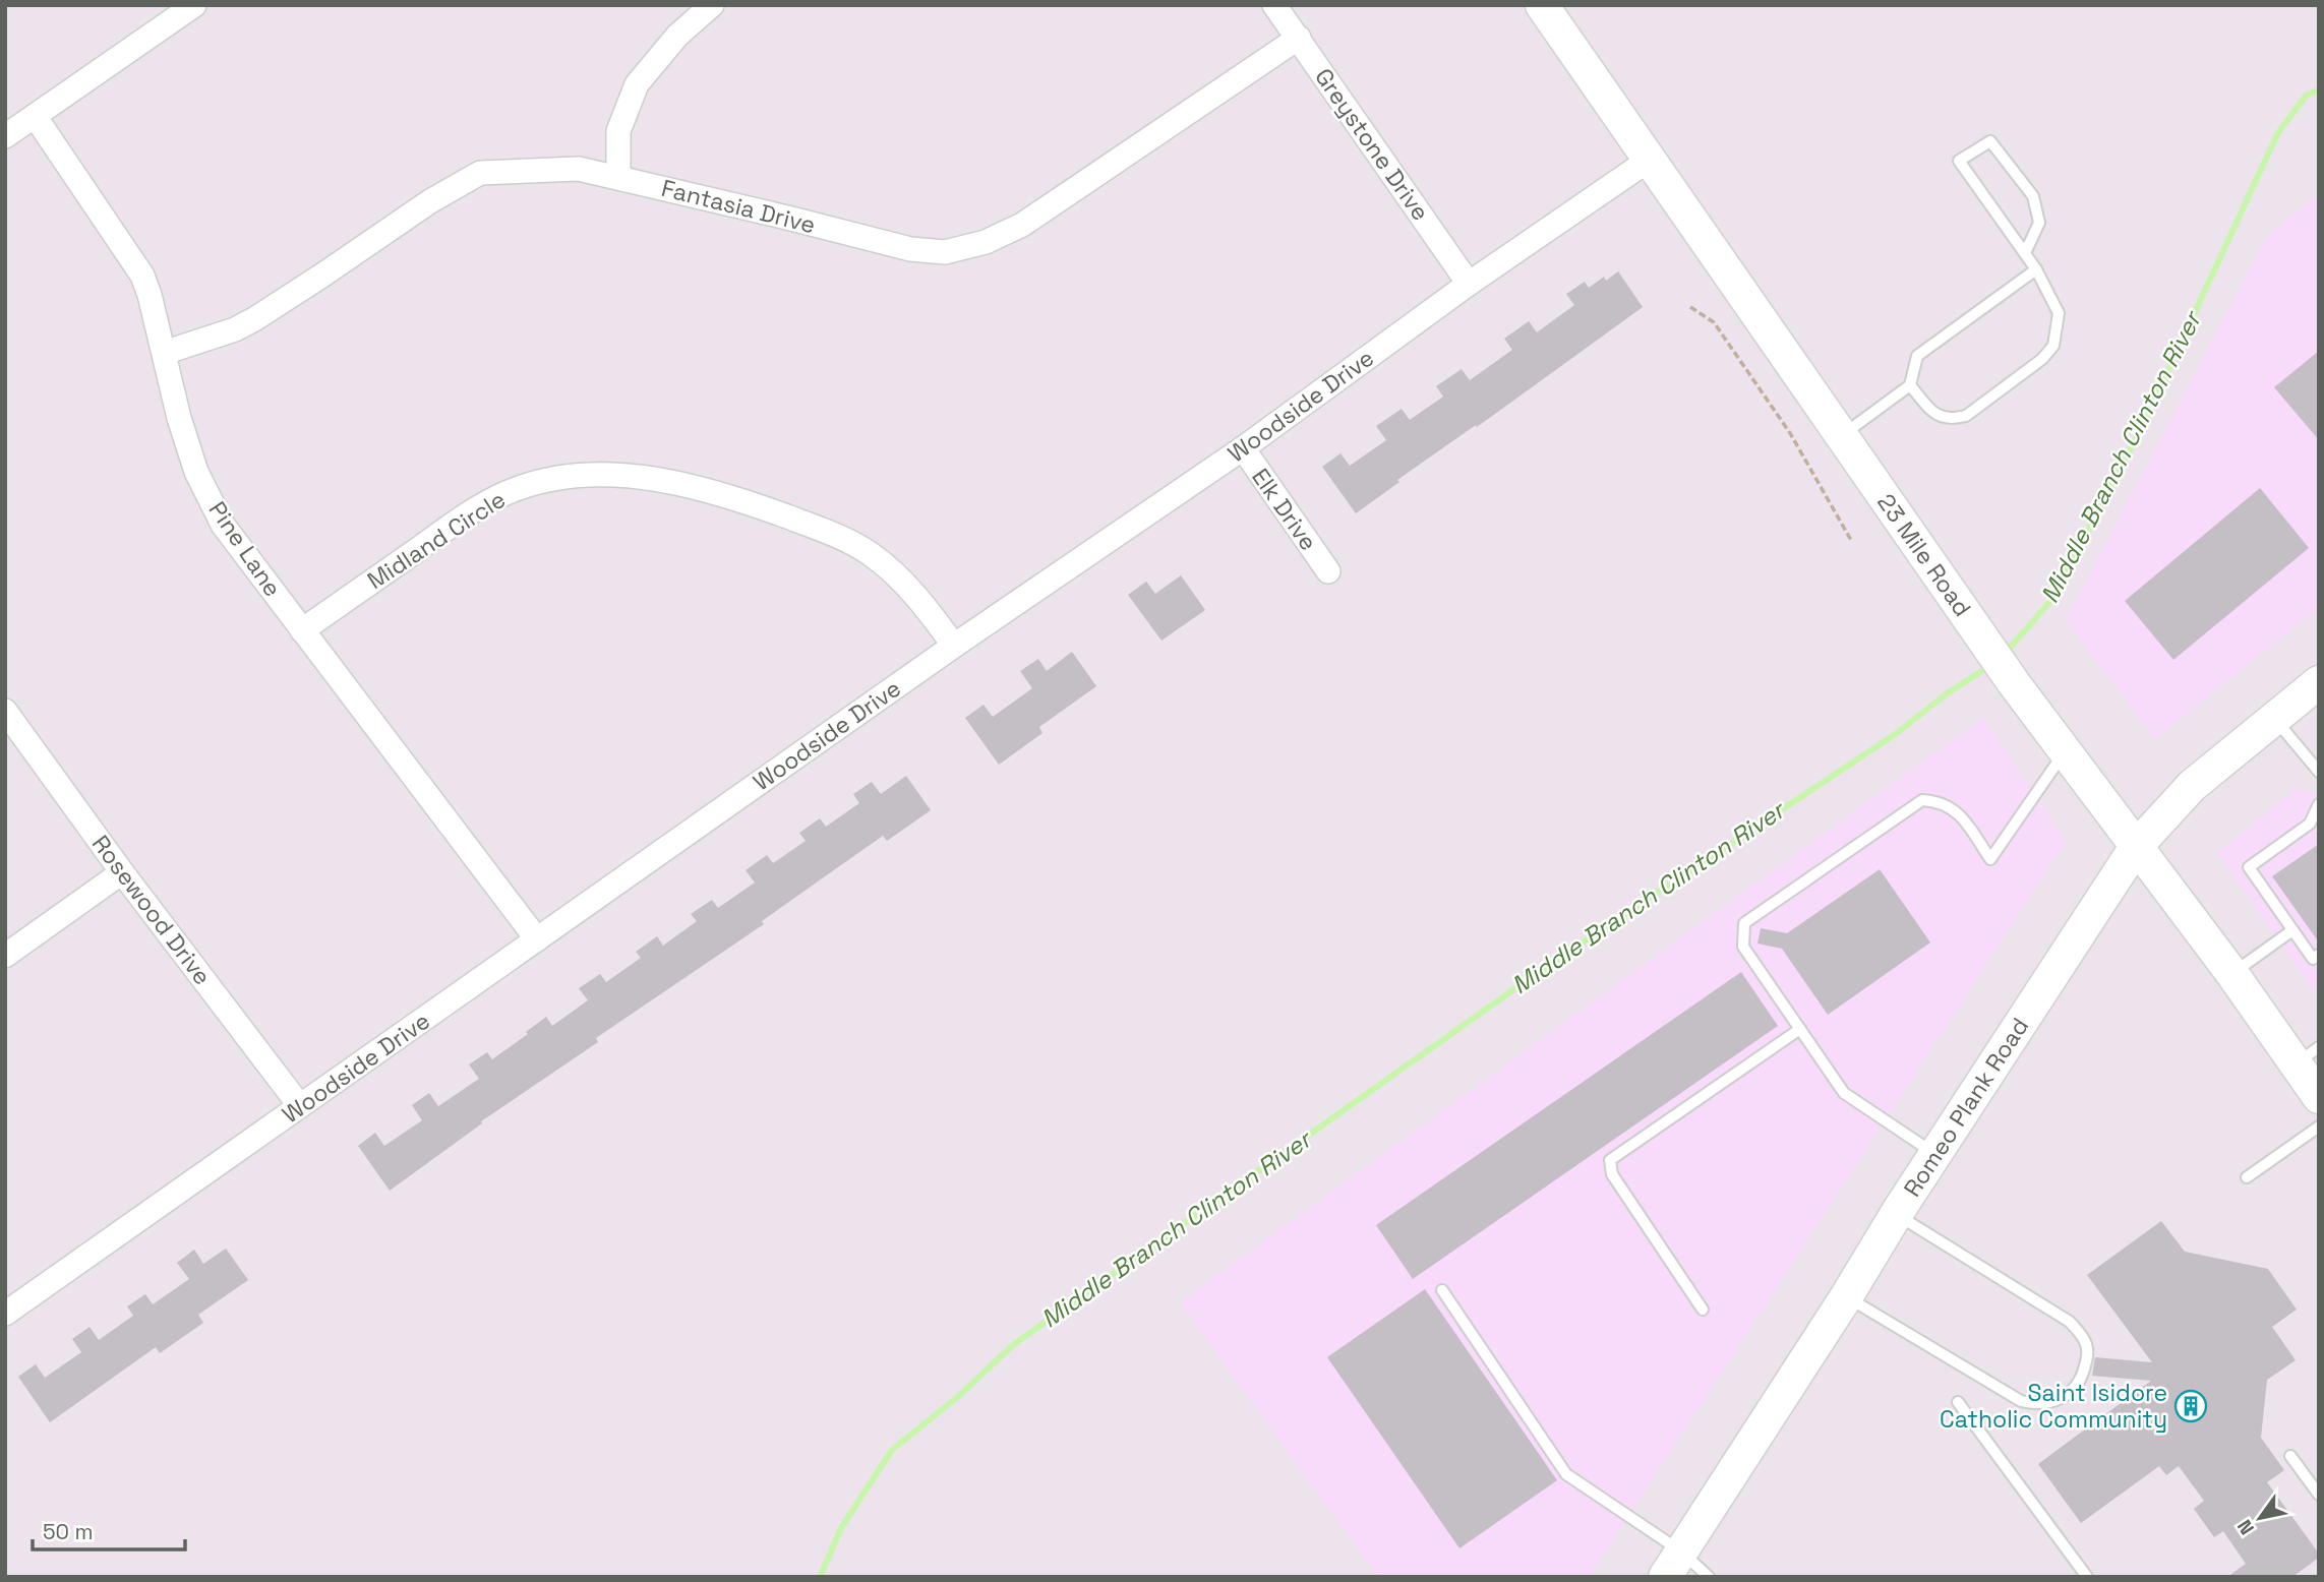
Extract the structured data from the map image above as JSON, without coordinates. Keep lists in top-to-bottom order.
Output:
{
  "streets": {
    "main road": ["23 Mile Road", "Romeo Plank Road"],
    "street": [
      "Greystone Drive",
      "Fantasia Drive",
      "Woodside Drive",
      "Elk Drive",
      "Midland Circle",
      "Pine Lane",
      "Rosewood Drive"
    ]
  },
  "crossings": [
    ["Greystone Drive", "Fantasia Drive"],
    ["Greystone Drive", "Woodside Drive"],
    ["Fantasia Drive", "Pine Lane"],
    ["Woodside Drive", "Elk Drive"],
    ["Woodside Drive", "Midland Circle"],
    ["Woodside Drive", "Pine Lane"],
    ["Woodside Drive", "23 Mile Road"],
    ["Woodside Drive", "Rosewood Drive"],
    ["Midland Circle", "Pine Lane"],
    ["23 Mile Road", "Romeo Plank Road"]
  ],
  "water": ["Middle Branch Clinton River"],
  "places": {
    "building": ["Saint Isidore Catholic Community"]
  },
  "scale_bar": "50 m",
  "north": "bottom left"
}
